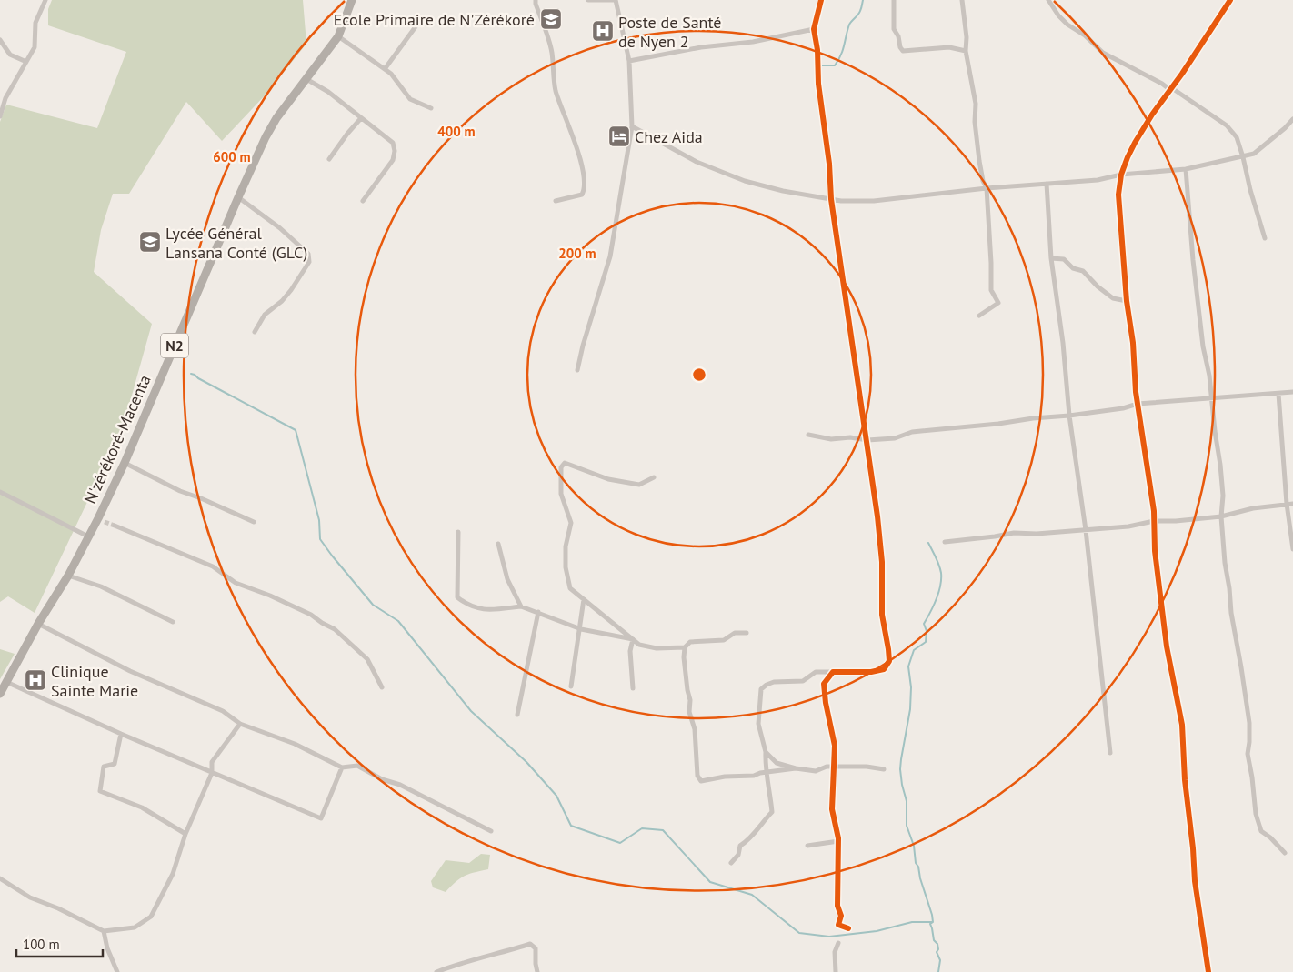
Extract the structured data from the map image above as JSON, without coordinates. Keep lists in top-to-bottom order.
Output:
{
  "streets": {
    "highway": ["N2", "N'zérékoré-Macenta"]
  },
  "places": {
    "school or university": ["Ecole Primaire de N'Zérékoré", "Lycée Général Lansana Conté (GLC)"],
    "hospital": ["Poste de Santé de Nyen 2", "Clinique Sainte Marie"],
    "hotel": ["Chez Aida"]
  },
  "scale_bar": "100 m",
  "rings": ["400 m", "600 m", "200 m"]
}
